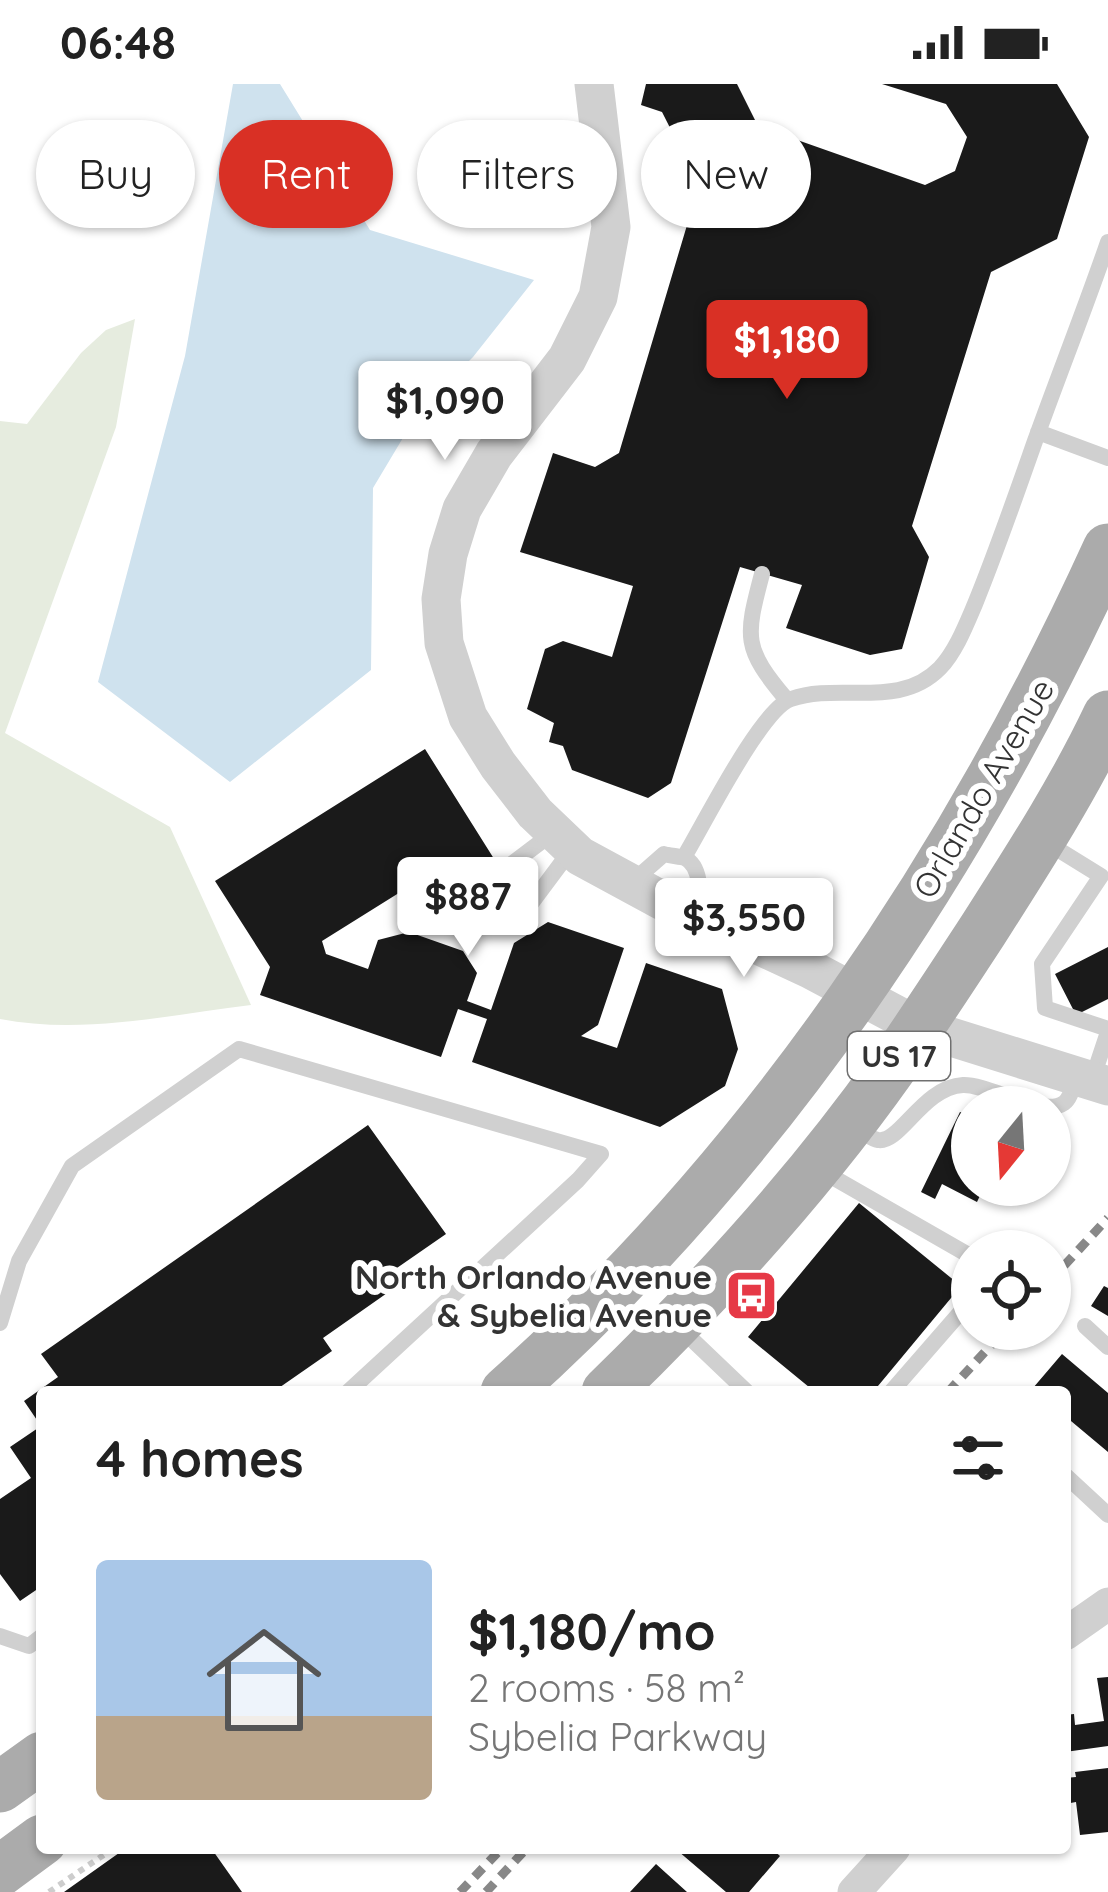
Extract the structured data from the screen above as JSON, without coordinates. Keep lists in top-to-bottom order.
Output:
{
  "streets": {
    "main road": ["Orlando Avenue", "US 17"]
  },
  "places": {
    "bus stop": ["North Orlando Avenue & Sybelia Avenue"]
  },
  "north": "bottom",
  "page": {
    "status": "06:48",
    "chip": [
      "Buy",
      "Rent",
      "Filters",
      "New"
    ],
    "price": [
      "$1,180",
      "$1,090",
      "$887",
      "$3,550"
    ],
    "heading": "4 homes",
    "list": [
      {
        "name": "$1,180/mo",
        "note": "2 rooms · 58 m² · Sybelia Parkway"
      }
    ]
  }
}
